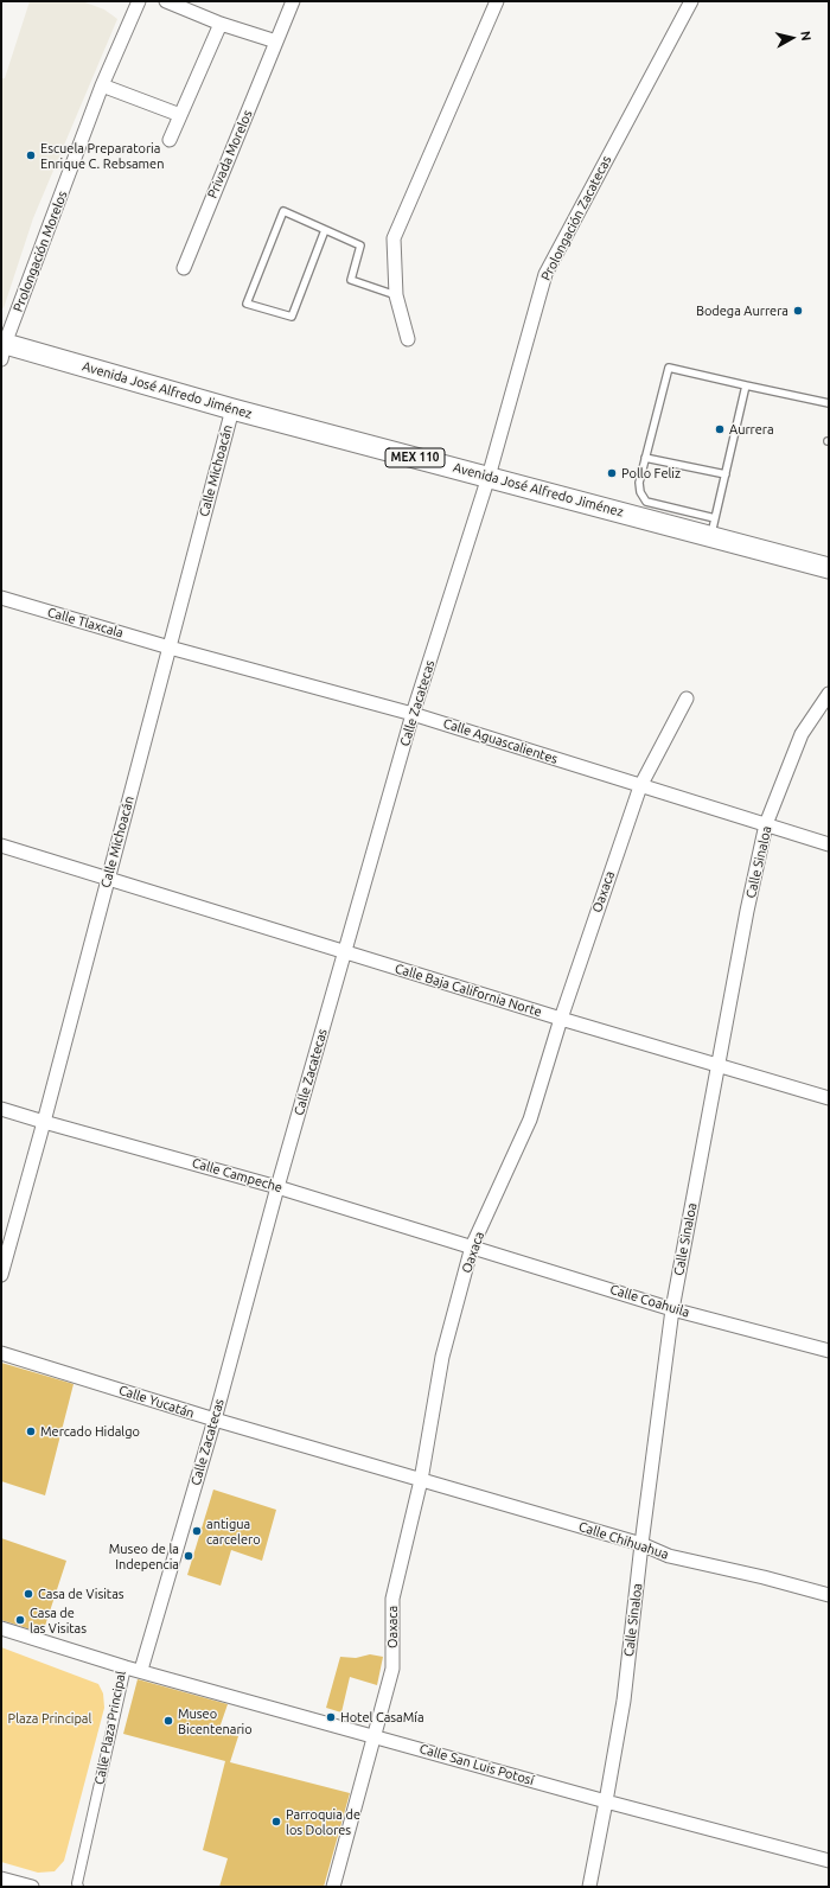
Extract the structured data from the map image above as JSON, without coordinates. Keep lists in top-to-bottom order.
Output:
{
  "streets": {
    "main road": ["Avenida José Alfredo Jiménez", "MEX 110"],
    "street": [
      "Privada Morelos",
      "Prolongación Zacatecas",
      "Prolongación Morelos",
      "Calle Michoacán",
      "Calle Tlaxcala",
      "Calle Zacatecas",
      "Calle Aguascalientes",
      "Calle Sinaloa",
      "Oaxaca",
      "Calle Baja California Norte",
      "Calle Campeche",
      "Calle Coahuila",
      "Calle Yucatán",
      "Calle Chihuahua",
      "Calle Plaza Principal",
      "Calle San Luis Potosí"
    ]
  },
  "crossings": [
    ["Prolongación Zacatecas", "Avenida José Alfredo Jiménez"],
    ["Prolongación Zacatecas", "Calle Zacatecas"],
    ["Prolongación Morelos", "Avenida José Alfredo Jiménez"],
    ["Avenida José Alfredo Jiménez", "Calle Michoacán"],
    ["Avenida José Alfredo Jiménez", "Calle Zacatecas"],
    ["Calle Michoacán", "Calle Tlaxcala"],
    ["Calle Michoacán", "Calle Aguascalientes"],
    ["Calle Michoacán", "Calle Baja California Norte"],
    ["Calle Michoacán", "Calle Campeche"],
    ["Calle Tlaxcala", "Calle Aguascalientes"],
    ["Calle Zacatecas", "Calle Aguascalientes"],
    ["Calle Zacatecas", "Calle Baja California Norte"],
    ["Calle Zacatecas", "Calle Campeche"],
    ["Calle Zacatecas", "Calle Yucatán"],
    ["Calle Zacatecas", "Calle San Luis Potosí"],
    ["Calle Aguascalientes", "Calle Sinaloa"],
    ["Calle Aguascalientes", "Oaxaca"],
    ["Calle Sinaloa", "Calle Baja California Norte"],
    ["Calle Sinaloa", "Calle Coahuila"],
    ["Calle Sinaloa", "Calle Chihuahua"],
    ["Calle Sinaloa", "Calle San Luis Potosí"],
    ["Oaxaca", "Calle Baja California Norte"],
    ["Oaxaca", "Calle Campeche"],
    ["Oaxaca", "Calle Coahuila"],
    ["Oaxaca", "Calle Yucatán"],
    ["Oaxaca", "Calle Chihuahua"],
    ["Oaxaca", "Calle San Luis Potosí"],
    ["Calle Campeche", "Calle Coahuila"],
    ["Calle Yucatán", "Calle Chihuahua"],
    ["Calle Plaza Principal", "Calle San Luis Potosí"]
  ],
  "parks": ["Plaza Principal"],
  "places": [
    "Escuela Preparatoria Enrique C. Rebsamen",
    "Bodega Aurrera",
    "Aurrera",
    "Pollo Feliz",
    "Mercado Hidalgo",
    "antigua carcelero",
    "Museo de la Indepencia",
    "Casa de Visitas",
    "Casa de las Visitas",
    "Hotel CasaMía",
    "Museo Bicentenario",
    "Parroquia de los Dolores"
  ],
  "north": "right"
}
